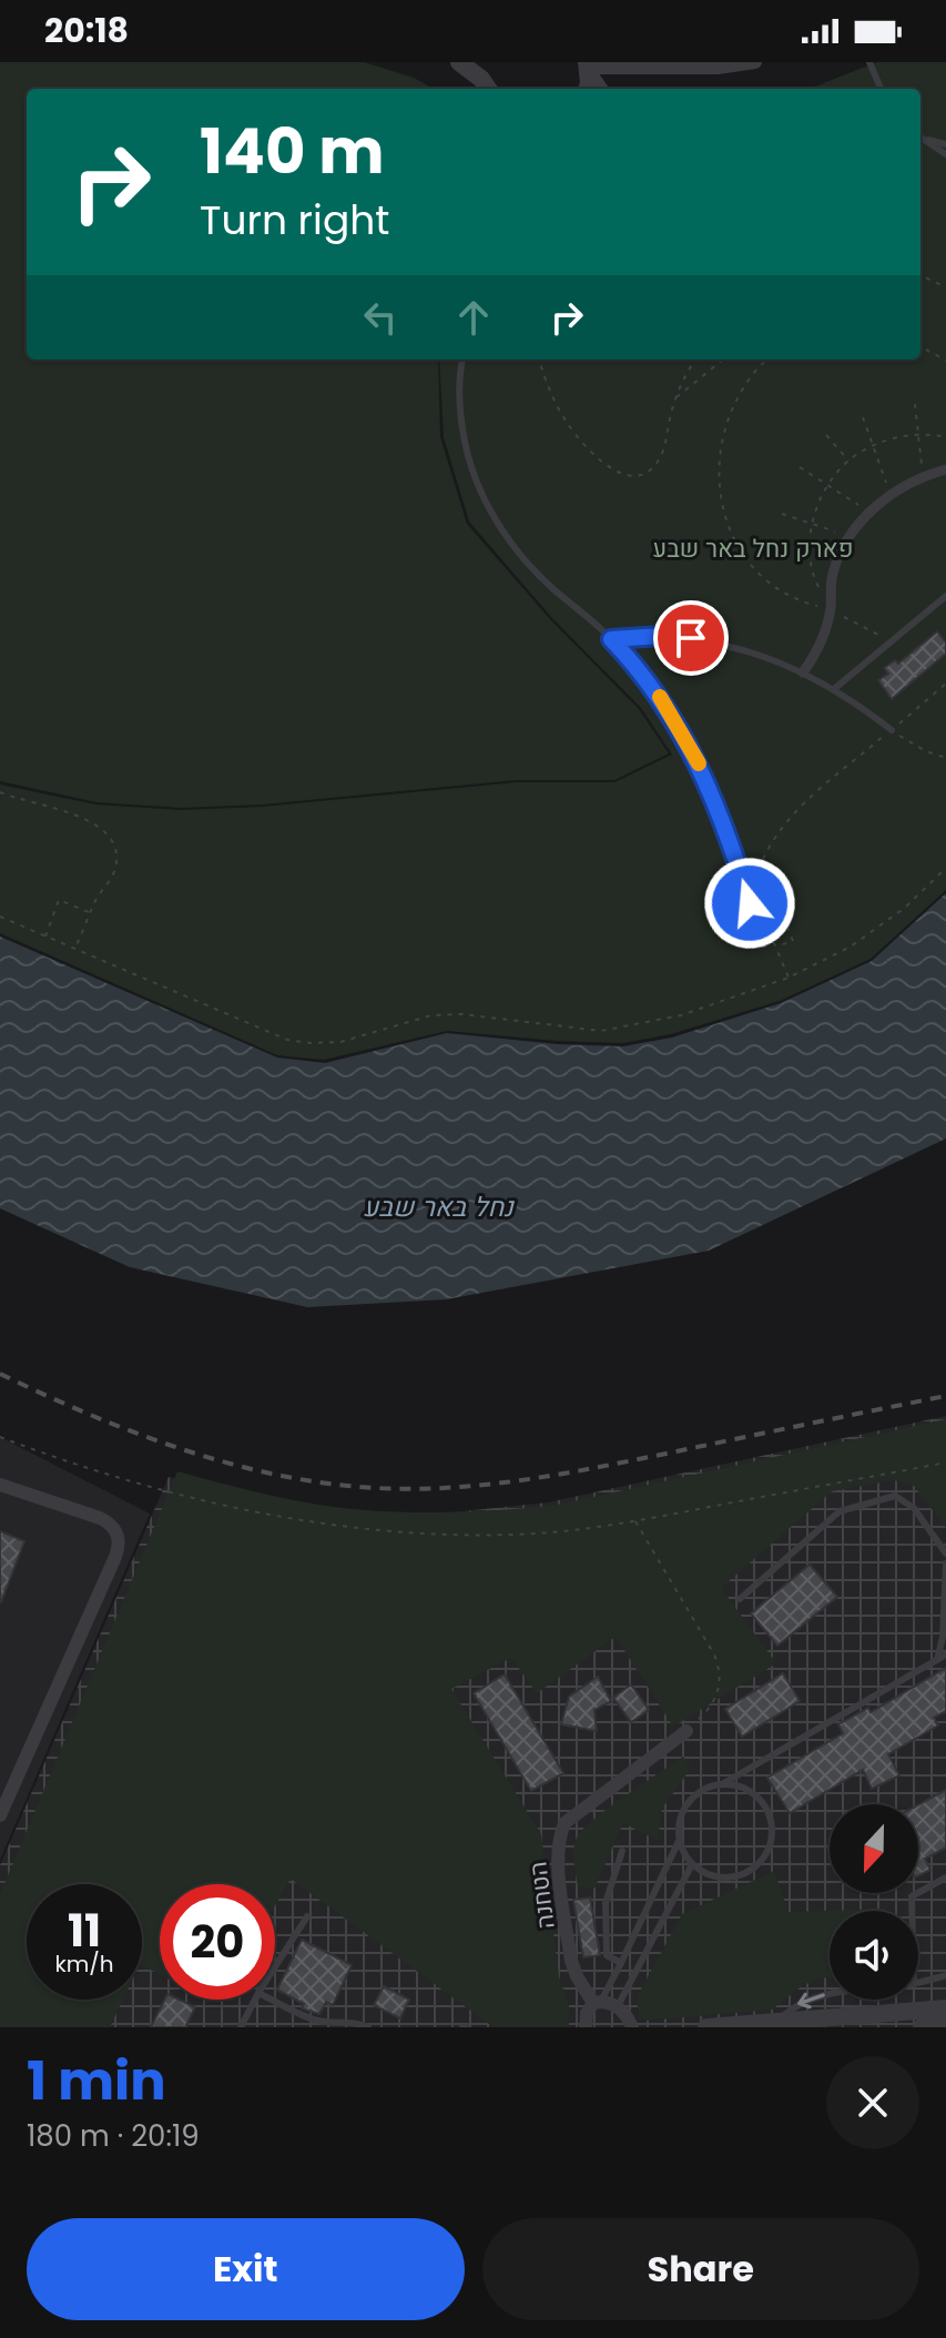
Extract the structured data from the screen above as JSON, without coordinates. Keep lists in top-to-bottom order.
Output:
{
  "streets": {
    "street": ["הטחנה"]
  },
  "water": ["נחל באר שבע"],
  "parks": ["פארק נחל באר שבע"],
  "north": "bottom",
  "page": {
    "status": "20:18",
    "turn": ["140 m", "Turn right"],
    "speed": "11 km/h",
    "limit": "20",
    "heading": ["1 min", "180 m · 20:19"],
    "buttons": ["Exit", "Share"]
  }
}
